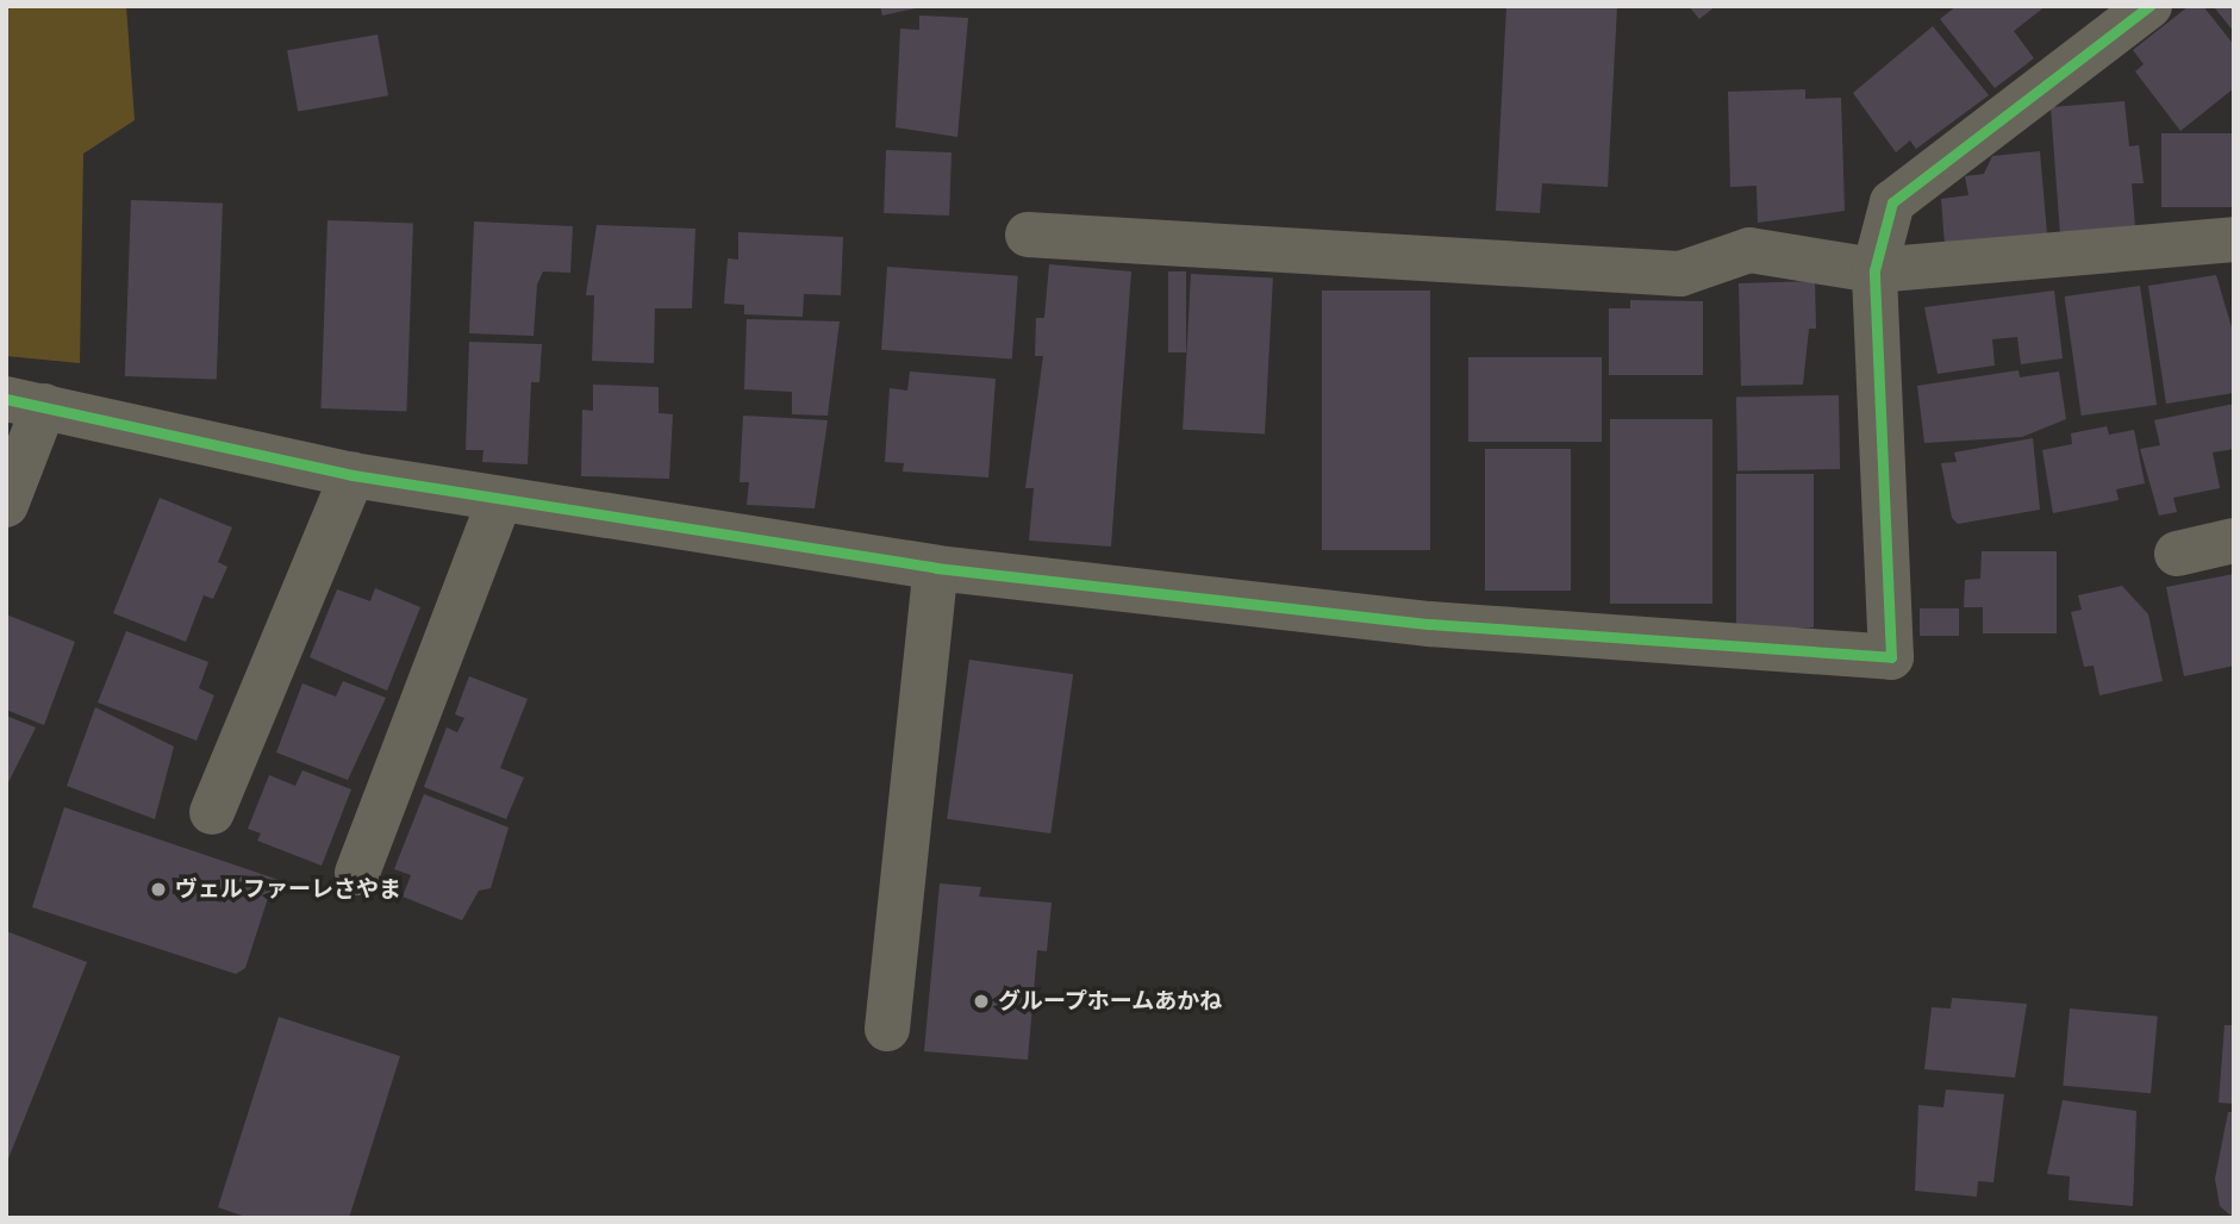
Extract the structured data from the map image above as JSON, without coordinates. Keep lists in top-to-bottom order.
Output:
{
  "places": ["ヴェルファーレさやま", "グループホームあかね"]
}
